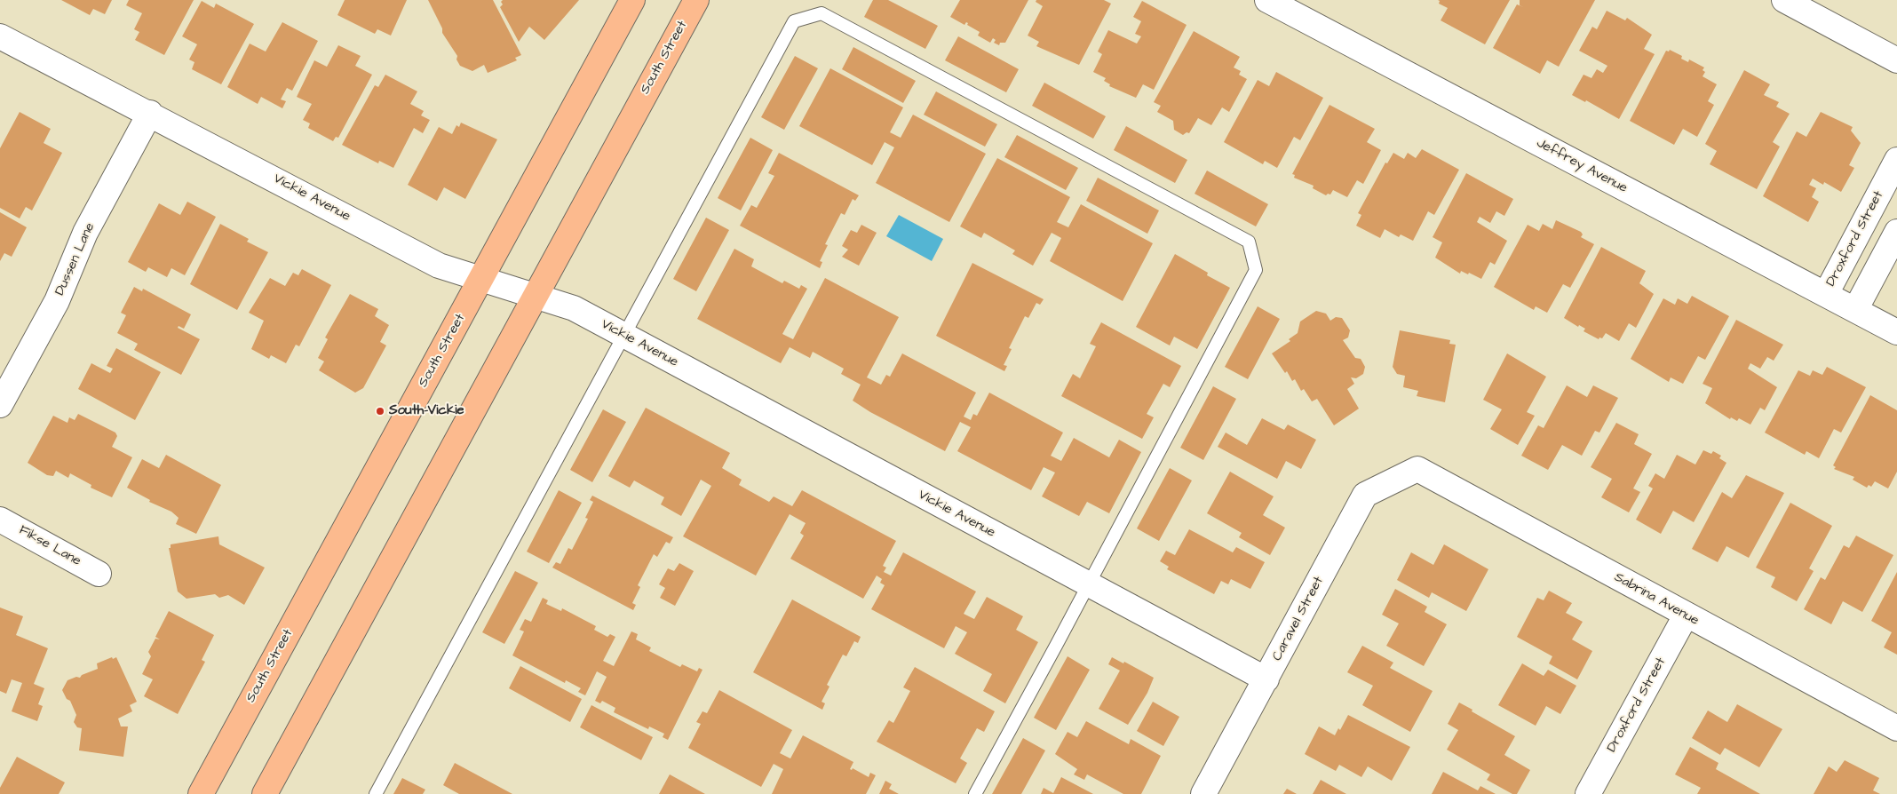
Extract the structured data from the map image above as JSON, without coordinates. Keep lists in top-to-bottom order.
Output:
{
  "streets": {
    "main road": ["South Street"],
    "street": [
      "Jeffrey Avenue",
      "Vickie Avenue",
      "Droxford Street",
      "Dussen Lane",
      "Fikse Lane",
      "Sabrina Avenue",
      "Caravel Street"
    ]
  },
  "crossings": [
    ["South Street", "Vickie Avenue"],
    ["Jeffrey Avenue", "Droxford Street"],
    ["Vickie Avenue", "Dussen Lane"],
    ["Vickie Avenue", "Caravel Street"],
    ["Droxford Street", "Sabrina Avenue"],
    ["Sabrina Avenue", "Caravel Street"]
  ],
  "places": ["South-Vickie"]
}
